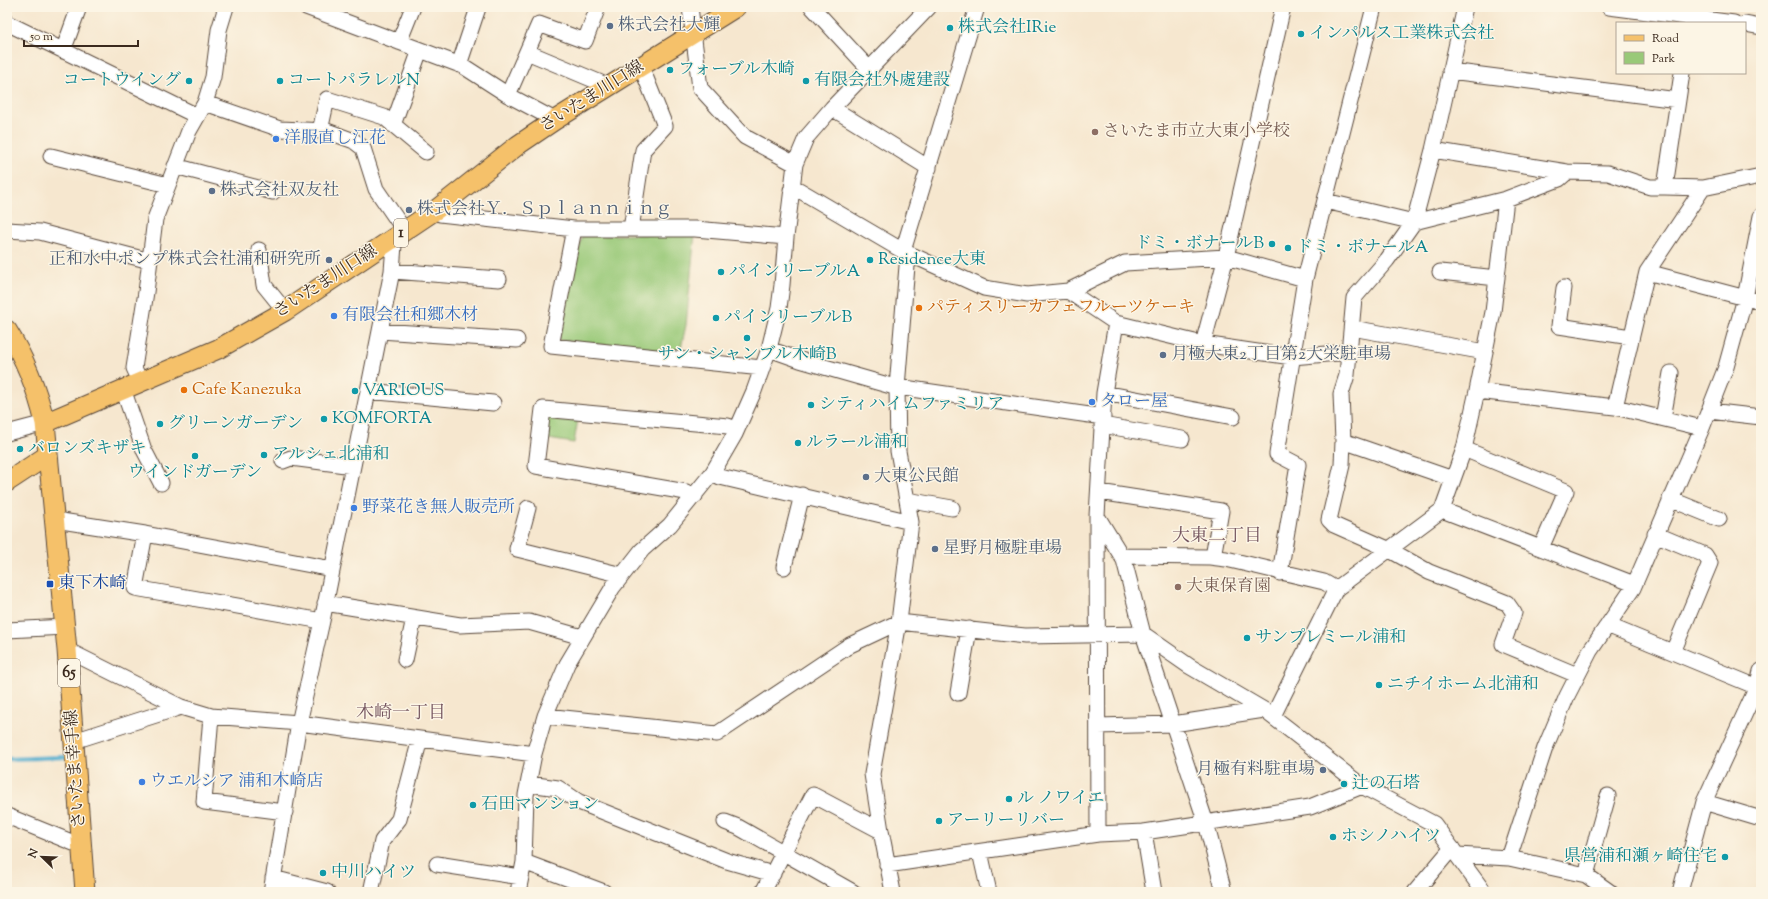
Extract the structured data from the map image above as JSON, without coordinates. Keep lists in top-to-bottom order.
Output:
{
  "streets": {
    "main road": [
      "さいたま川口線",
      "1",
      "65",
      "さいたま幸手線"
    ]
  },
  "districts": ["大東二丁目", "木崎一丁目"],
  "places": {
    "other": [
      "株式会社大輝",
      "株式会社IRie",
      "インパルス工業株式会社",
      "フォーブル木崎",
      "コートウイング",
      "コートパラレルN",
      "有限会社外處建設",
      "さいたま市立大東小学校",
      "洋服直し江花",
      "株式会社双友社",
      "株式会社Ｙ．Ｓｐｌａｎｎｉｎｇ",
      "ドミ・ボナールB",
      "ドミ・ボナールA",
      "正和水中ポンプ株式会社浦和研究所",
      "Residence大東",
      "パインリーブルA",
      "パティスリーカフェフルーツケーキ",
      "有限会社和郷木材",
      "パインリーブルB",
      "サン・シャンブル木崎B",
      "月極大東2丁目第2大栄駐車場",
      "Cafe Kanezuka",
      "VARIOUS",
      "タロー屋",
      "シティハイムファミリア",
      "KOMFORTA",
      "グリーンガーデン",
      "ルラール浦和",
      "バロンズキザキ",
      "アルシェ北浦和",
      "ウインドガーデン",
      "大東公民館",
      "野菜花き無人販売所",
      "星野月極駐車場",
      "大東保育園",
      "サンプレミール浦和",
      "ニチイホーム北浦和",
      "月極有料駐車場",
      "ウエルシア 浦和木崎店",
      "辻の石塔",
      "ル ノワイエ",
      "石田マンション",
      "アーリーリバー",
      "ホシノハイツ",
      "県営浦和瀬ヶ崎住宅",
      "中川ハイツ"
    ],
    "transit": ["東下木崎"]
  },
  "legend": ["Road", "Park"],
  "scale_bar": "50 m",
  "north": "top left"
}
